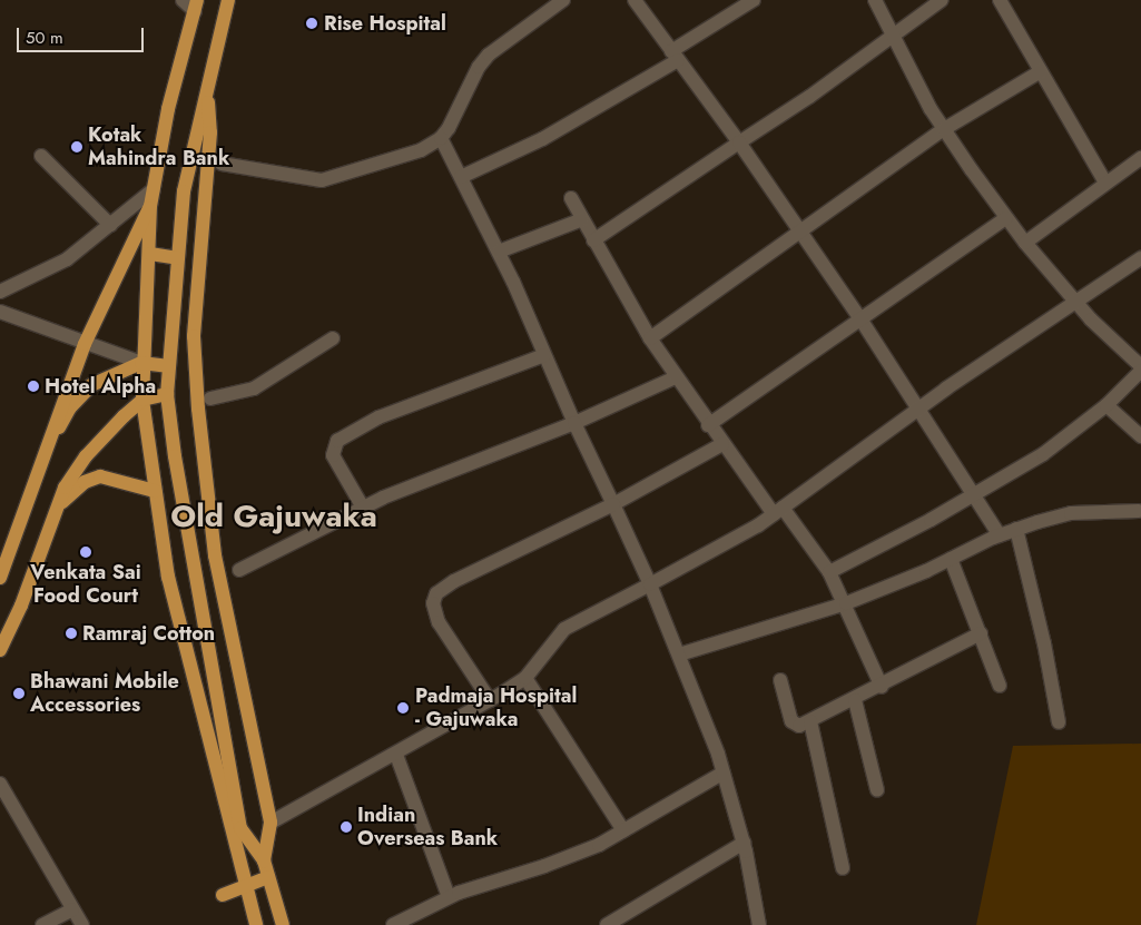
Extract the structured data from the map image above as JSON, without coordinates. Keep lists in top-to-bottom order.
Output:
{
  "districts": ["Old Gajuwaka"],
  "places": [
    "Rise Hospital",
    "Kotak Mahindra Bank",
    "Hotel Alpha",
    "Venkata Sai Food Court",
    "Ramraj Cotton",
    "Bhawani Mobile Accessories",
    "Padmaja Hospital - Gajuwaka",
    "Indian Overseas Bank"
  ],
  "scale_bar": "50 m"
}
